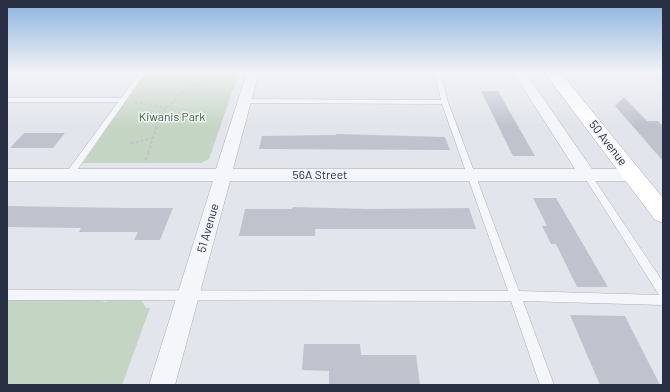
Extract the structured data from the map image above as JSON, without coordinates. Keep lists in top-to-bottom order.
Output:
{
  "streets": {
    "main road": ["50 Avenue"],
    "street": ["56A Street", "51 Avenue"]
  },
  "crossings": [
    ["50 Avenue", "56A Street"],
    ["56A Street", "51 Avenue"]
  ],
  "parks": ["Kiwanis Park"]
}
